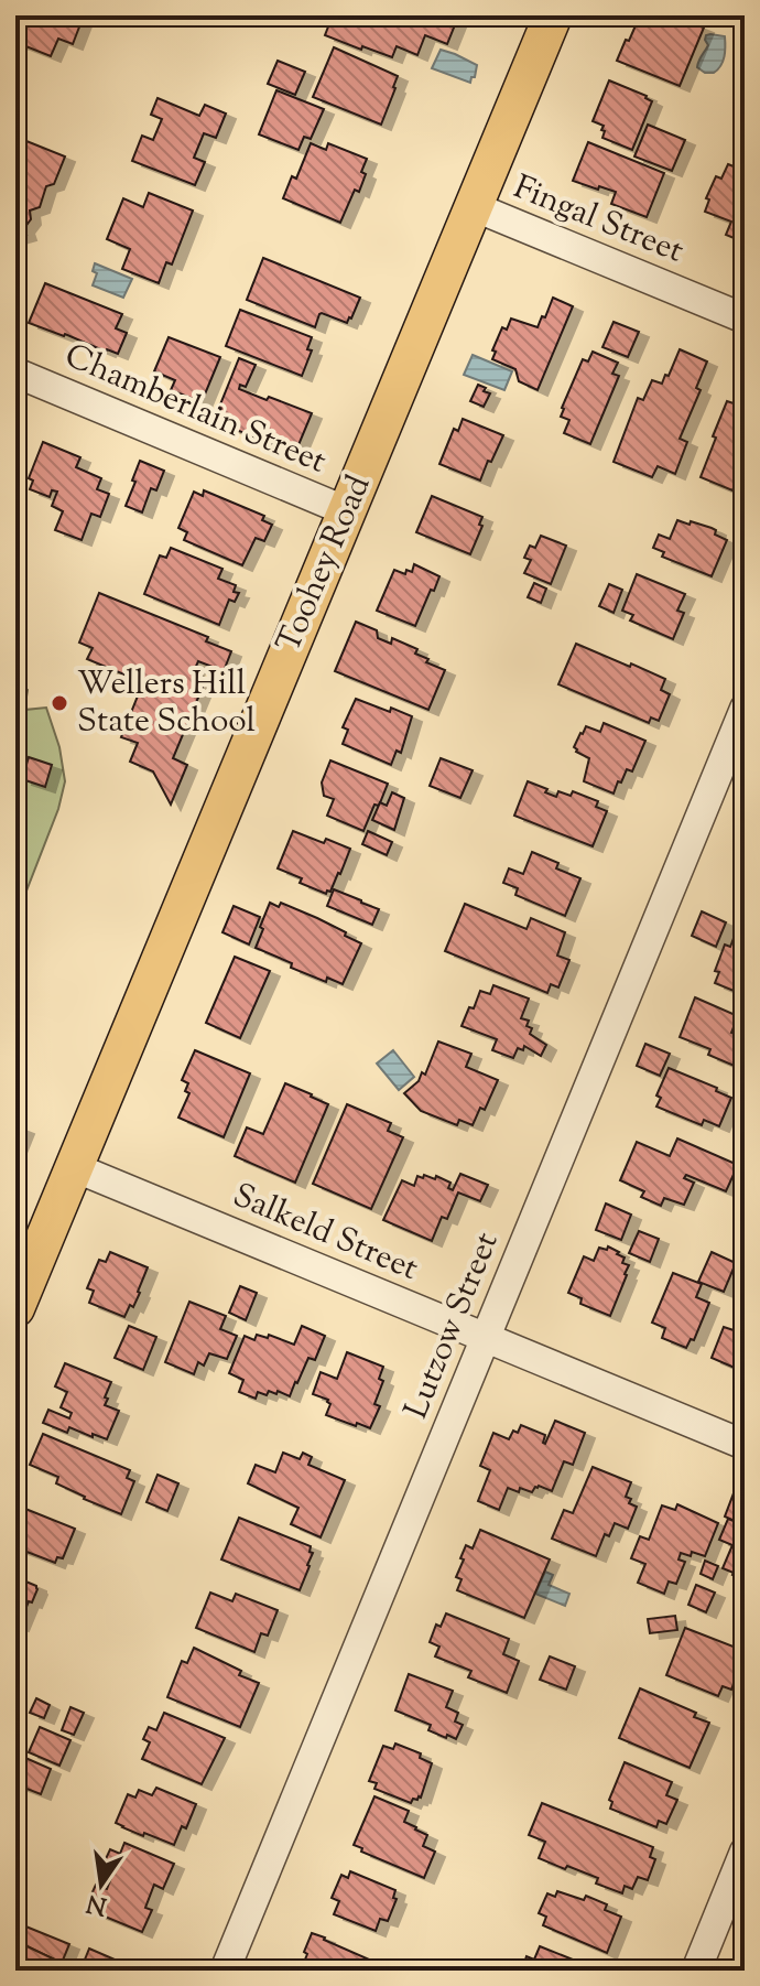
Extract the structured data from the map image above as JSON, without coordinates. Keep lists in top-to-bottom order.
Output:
{
  "streets": {
    "main road": ["Toohey Road"],
    "street": [
      "Fingal Street",
      "Chamberlain Street",
      "Salkeld Street",
      "Lutzow Street"
    ]
  },
  "crossings": [
    ["Fingal Street", "Toohey Road"],
    ["Chamberlain Street", "Toohey Road"],
    ["Toohey Road", "Salkeld Street"],
    ["Salkeld Street", "Lutzow Street"]
  ],
  "places": ["Wellers Hill State School"],
  "north": "bottom"
}
